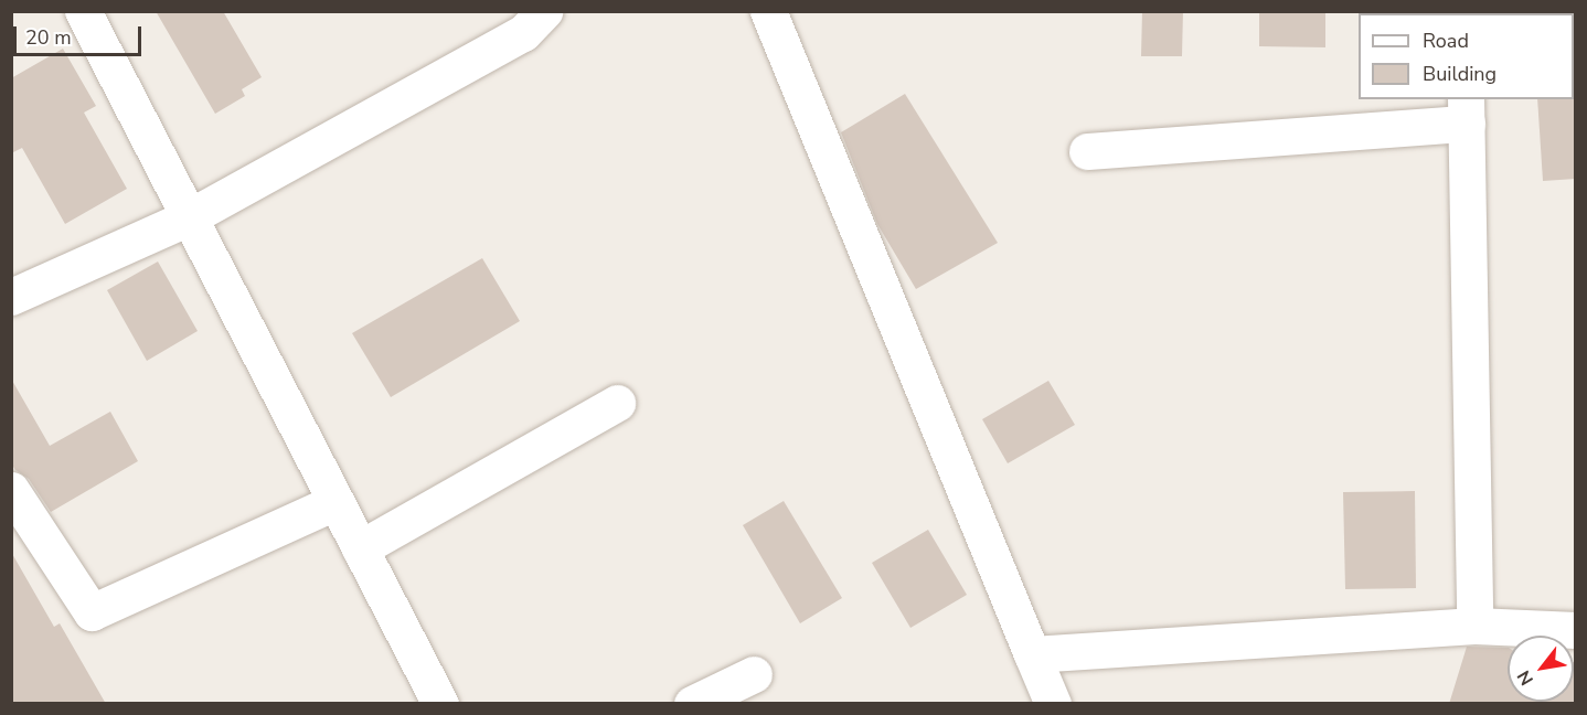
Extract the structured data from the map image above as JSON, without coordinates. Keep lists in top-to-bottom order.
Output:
{
  "legend": ["Road", "Building"],
  "scale_bar": "20 m",
  "north": "bottom left"
}
